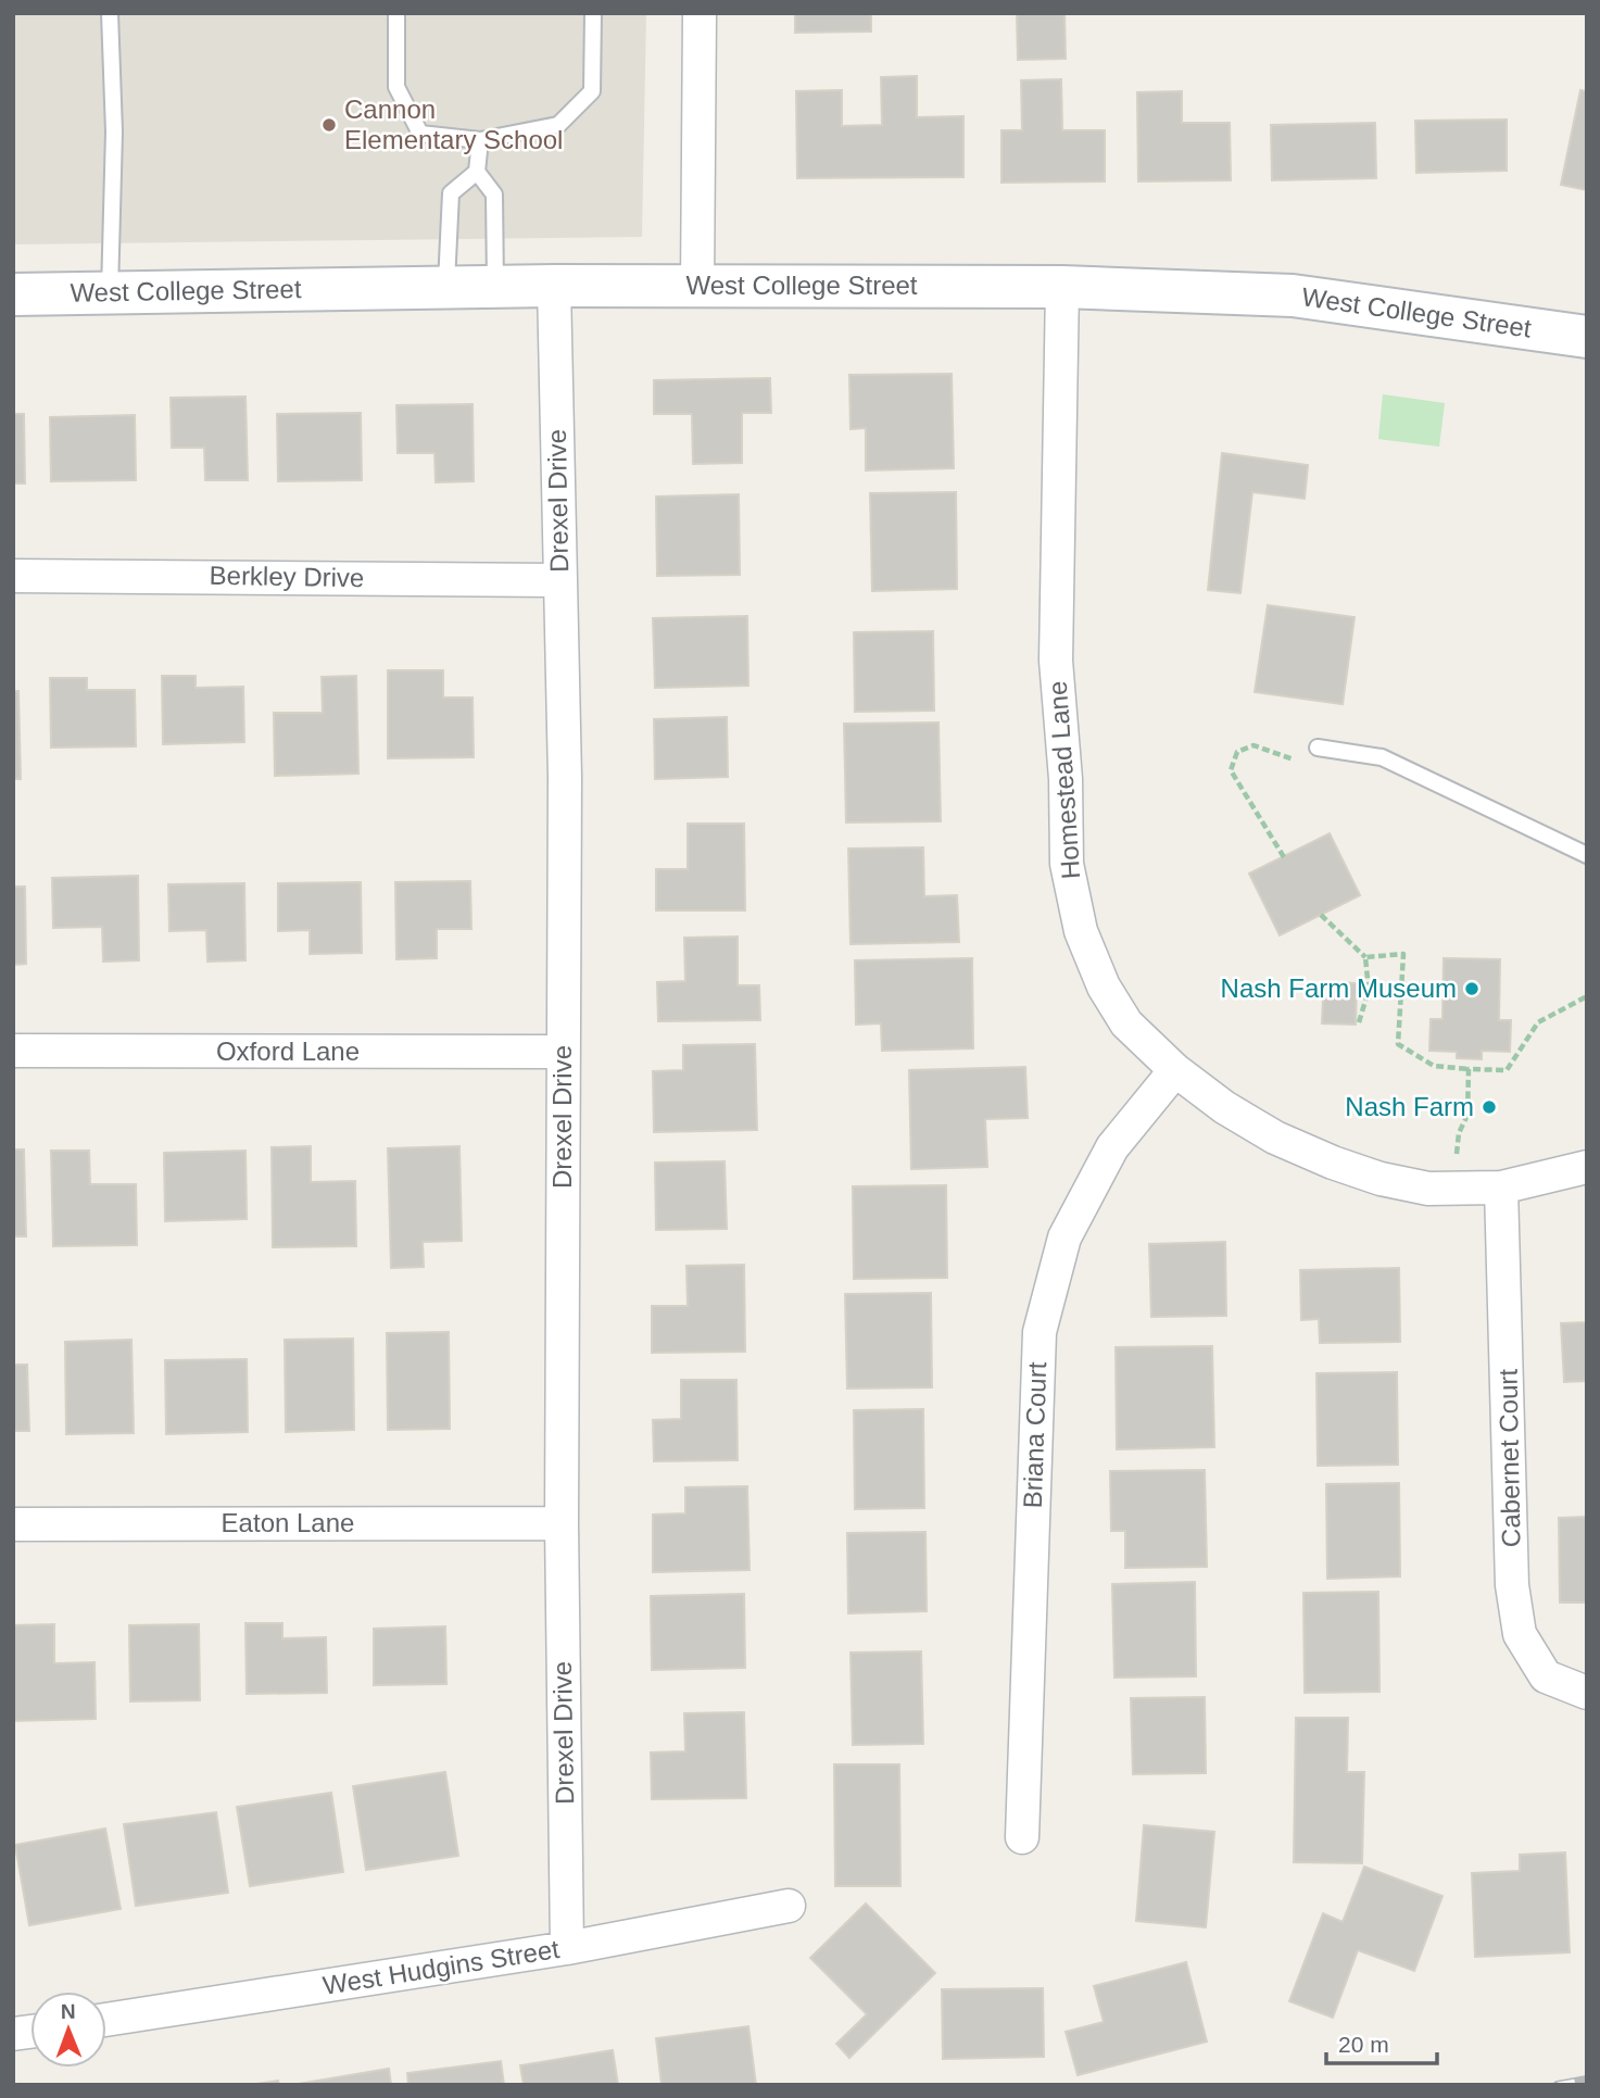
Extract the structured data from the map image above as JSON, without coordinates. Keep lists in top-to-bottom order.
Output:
{
  "streets": {
    "street": [
      "West College Street",
      "Drexel Drive",
      "Berkley Drive",
      "Homestead Lane",
      "Oxford Lane",
      "Briana Court",
      "Cabernet Court",
      "Eaton Lane",
      "West Hudgins Street"
    ]
  },
  "crossings": [
    ["West College Street", "Drexel Drive"],
    ["West College Street", "Homestead Lane"],
    ["Drexel Drive", "Berkley Drive"],
    ["Drexel Drive", "Oxford Lane"],
    ["Drexel Drive", "Eaton Lane"],
    ["Drexel Drive", "West Hudgins Street"],
    ["Homestead Lane", "Briana Court"],
    ["Homestead Lane", "Cabernet Court"]
  ],
  "places": ["Cannon Elementary School", "Nash Farm Museum", "Nash Farm"],
  "scale_bar": "20 m",
  "north": "top"
}
